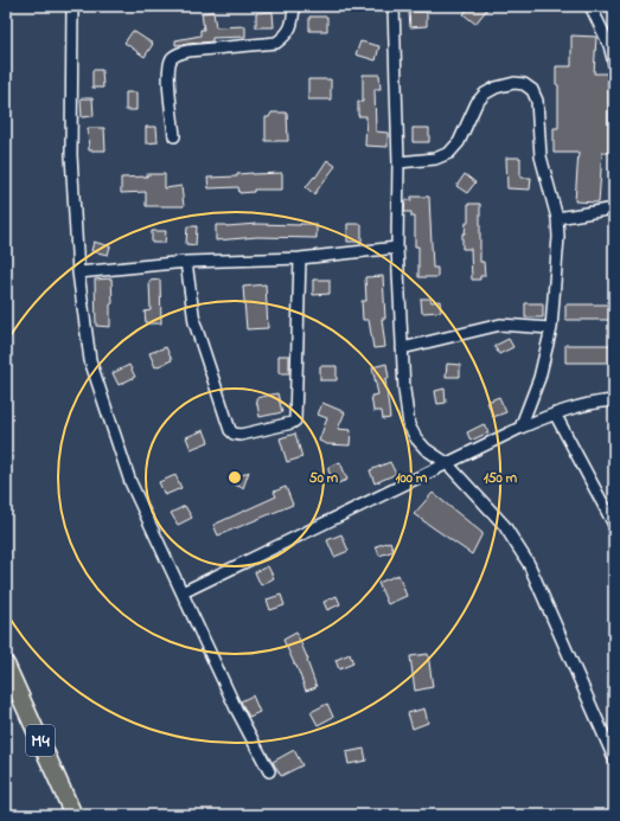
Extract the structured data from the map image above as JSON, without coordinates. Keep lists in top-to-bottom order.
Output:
{
  "streets": {
    "main road": ["M4"]
  },
  "rings": ["50 m", "100 m", "150 m"]
}
